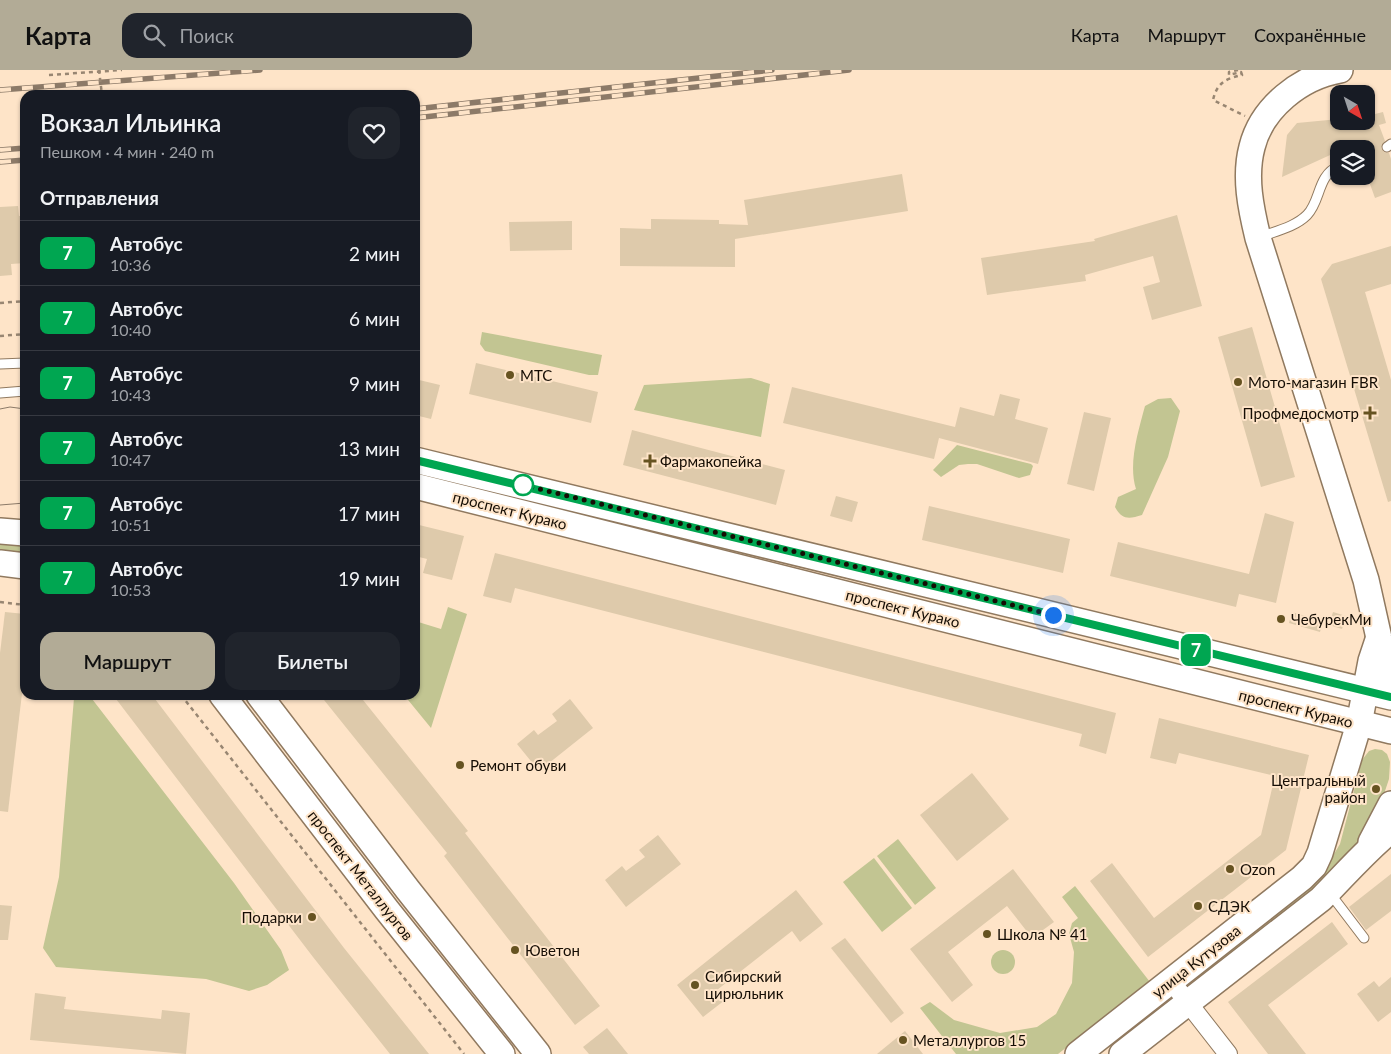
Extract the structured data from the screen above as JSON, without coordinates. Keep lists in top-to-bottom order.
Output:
{
  "streets": {
    "main road": ["проспект Курако", "проспект Металлургов", "улица Кутузова"]
  },
  "crossings": [
    ["проспект Курако", "улица Кутузова"]
  ],
  "places": {
    "other": [
      "МТС",
      "Мото-магазин FBR",
      "ЧебурекМи",
      "Ремонт обуви",
      "Центральный район",
      "Ozon",
      "СДЭК",
      "Подарки",
      "Школа № 41",
      "Юветон",
      "Сибирский цирюльник",
      "Металлургов 15"
    ],
    "health": ["Профмедосмотр", "Фармакопейка"]
  },
  "lines": ["bus line 7"],
  "north": "bottom right",
  "page": {
    "header": "Карта",
    "search": "Поиск",
    "nav": ["Карта", "Маршрут", "Сохранённые"],
    "on_map": "7",
    "heading": [
      ["Вокзал Ильинка", "Пешком · 4 мин · 240 m"],
      "Отправления"
    ],
    "list": [
      {
        "mark": "7",
        "name": "Автобус",
        "note": "10:36",
        "value": "2 мин"
      },
      {
        "mark": "7",
        "name": "Автобус",
        "note": "10:40",
        "value": "6 мин"
      },
      {
        "mark": "7",
        "name": "Автобус",
        "note": "10:43",
        "value": "9 мин"
      },
      {
        "mark": "7",
        "name": "Автобус",
        "note": "10:47",
        "value": "13 мин"
      },
      {
        "mark": "7",
        "name": "Автобус",
        "note": "10:51",
        "value": "17 мин"
      },
      {
        "mark": "7",
        "name": "Автобус",
        "note": "10:53",
        "value": "19 мин"
      }
    ],
    "buttons": ["Маршрут", "Билеты"]
  }
}
